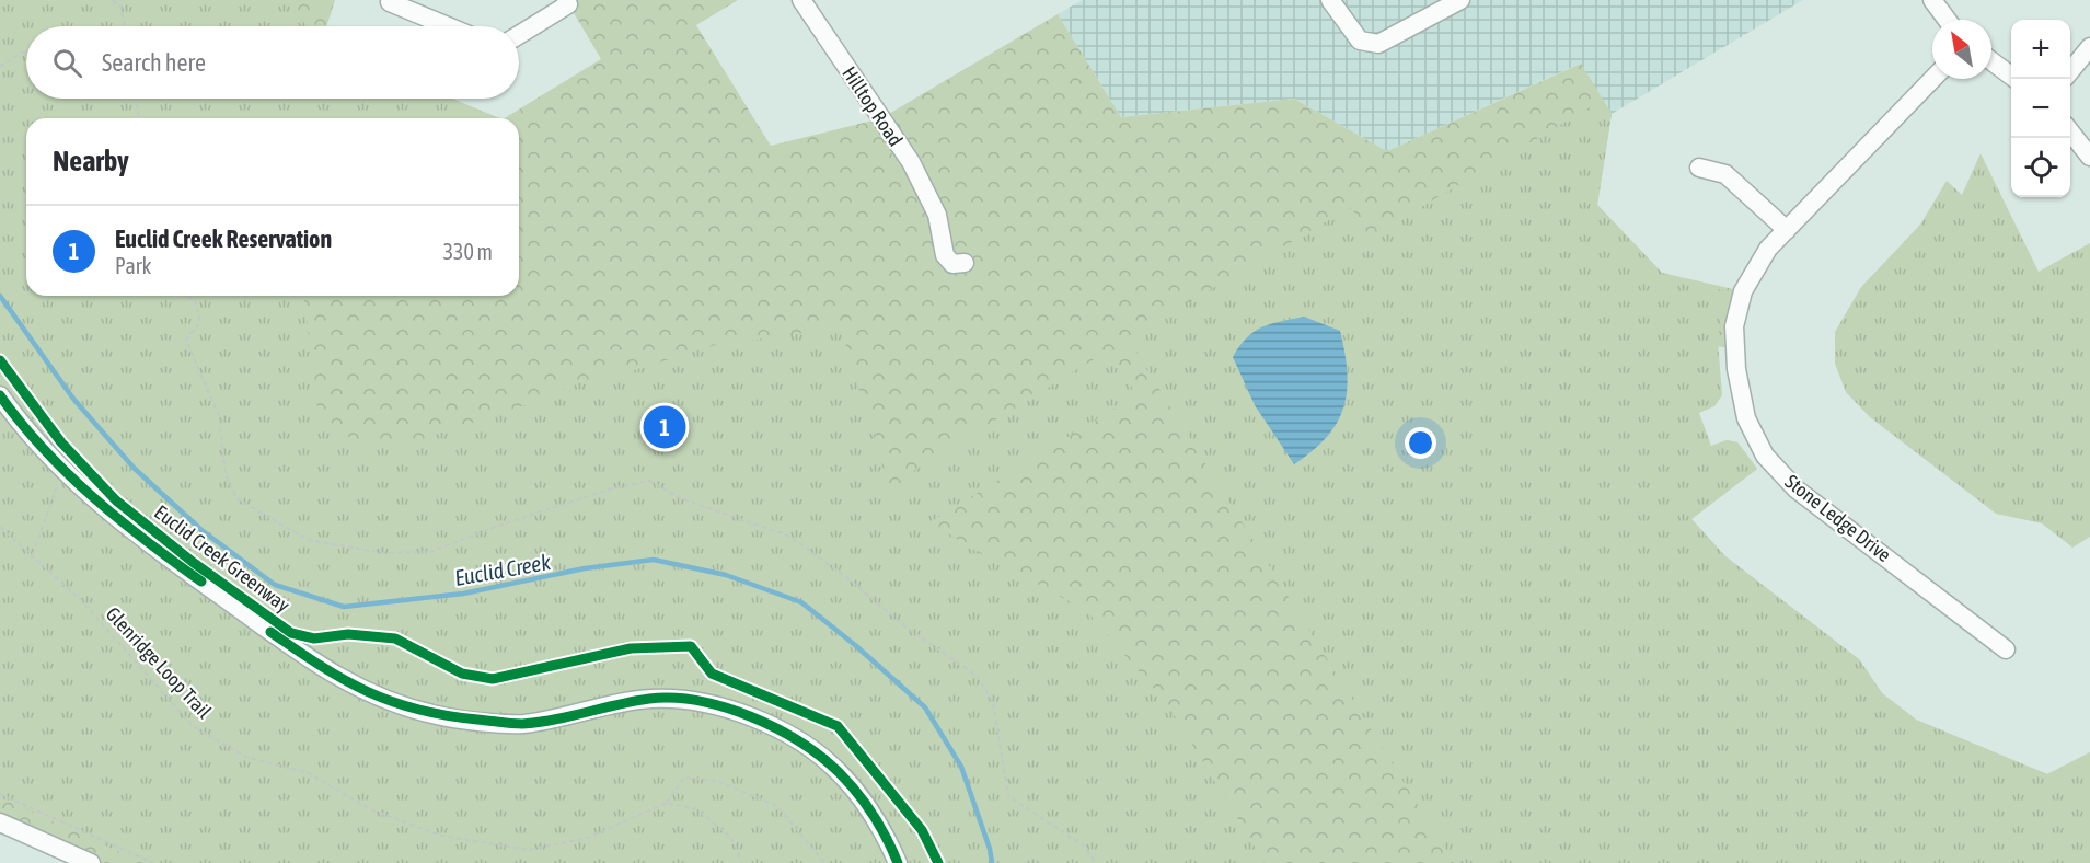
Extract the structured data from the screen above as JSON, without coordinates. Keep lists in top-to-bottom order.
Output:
{
  "streets": {
    "street": ["Hilltop Road", "Stone Ledge Drive"],
    "path": ["Glenridge Loop Trail"],
    "cycle path": ["Euclid Creek Greenway"]
  },
  "water": ["Euclid Creek"],
  "north": "top left",
  "page": {
    "map_buttons": ["+", "−"],
    "search": "Search here",
    "heading": "Nearby",
    "list": [
      {
        "mark": "1",
        "name": "Euclid Creek Reservation",
        "note": "Park",
        "value": "330 m"
      }
    ],
    "pins": "1"
  }
}
